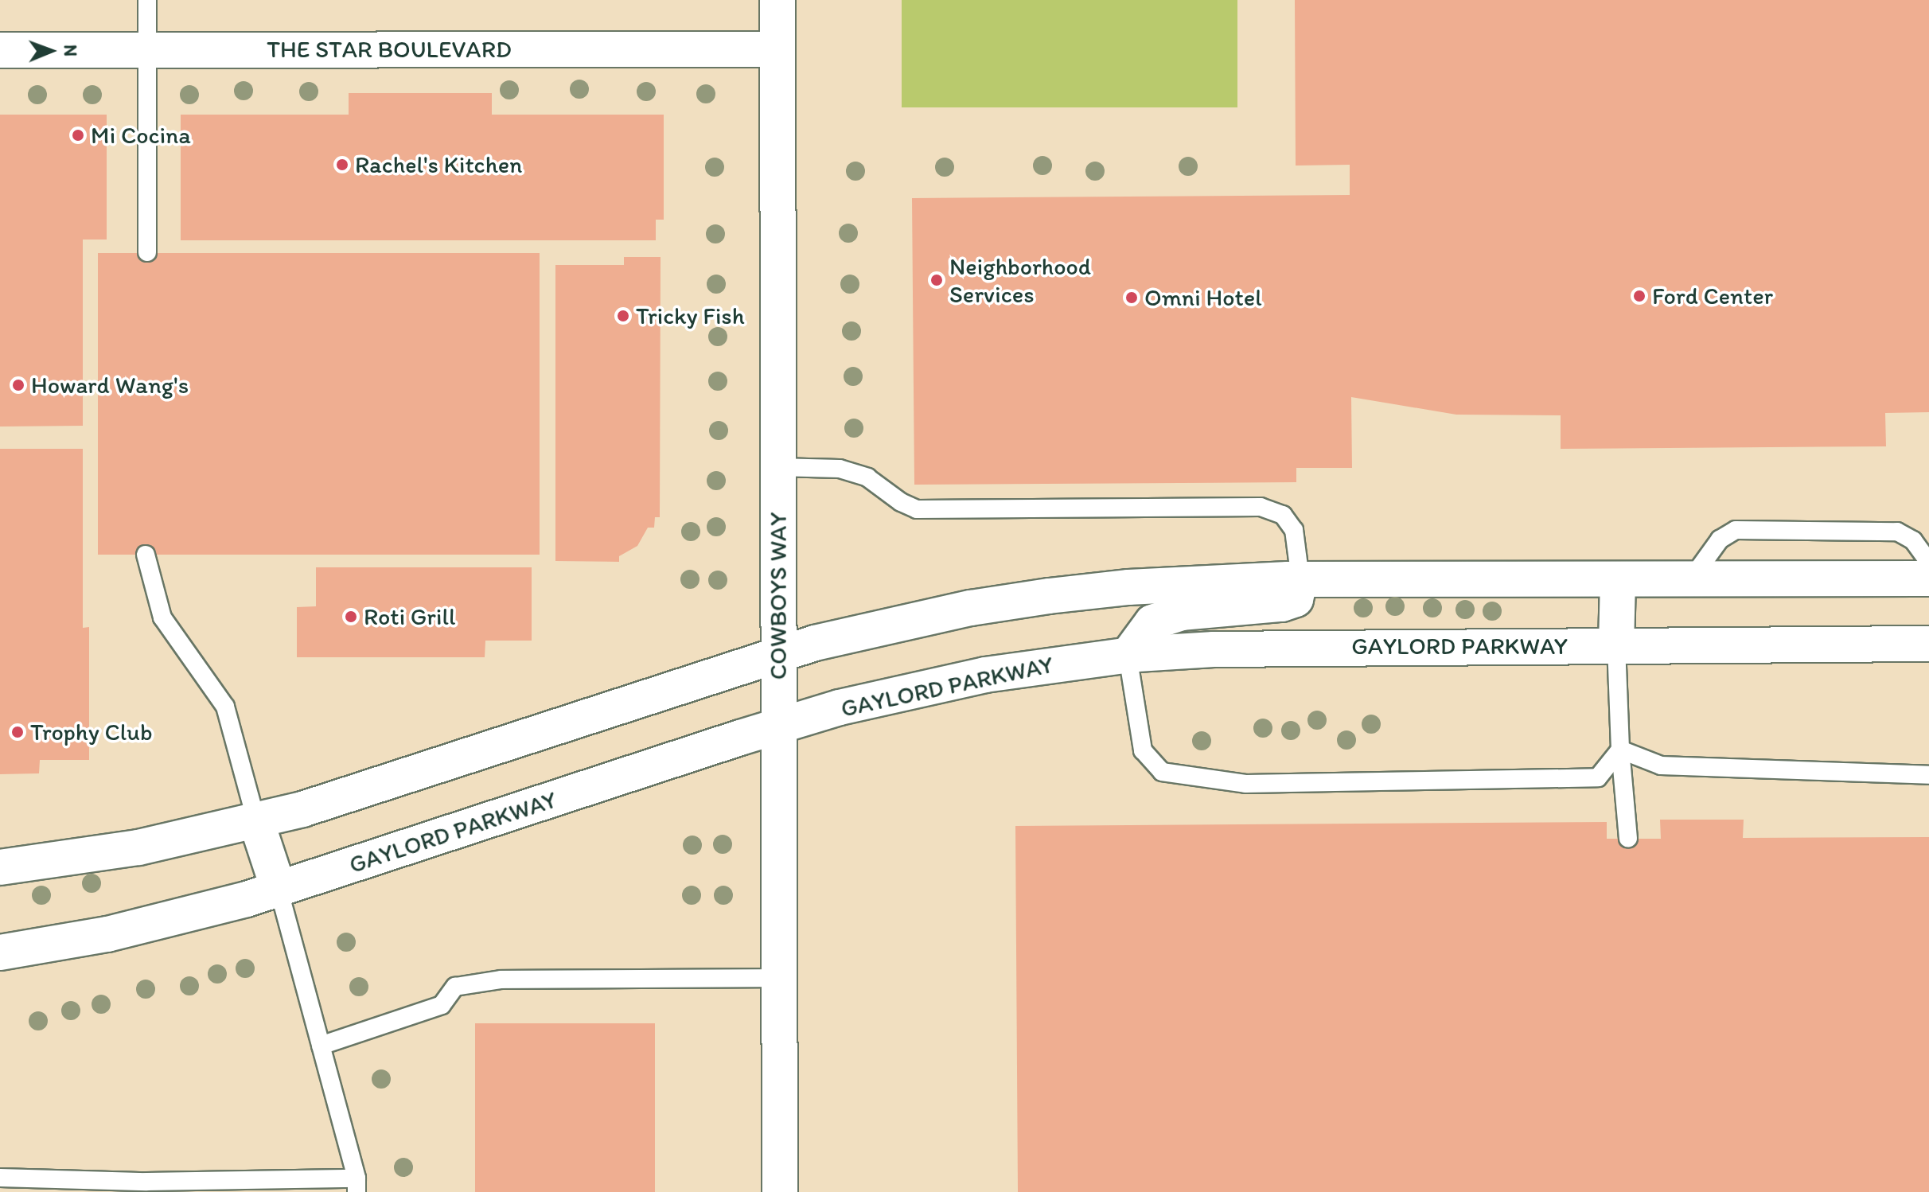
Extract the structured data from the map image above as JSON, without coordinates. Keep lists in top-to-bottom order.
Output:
{
  "streets": {
    "street": ["THE STAR BOULEVARD", "COWBOYS WAY", "GAYLORD PARKWAY"]
  },
  "crossings": [
    ["THE STAR BOULEVARD", "COWBOYS WAY"],
    ["COWBOYS WAY", "GAYLORD PARKWAY"]
  ],
  "places": [
    "Mi Cocina",
    "Rachel's Kitchen",
    "Neighborhood Services",
    "Ford Center",
    "Omni Hotel",
    "Tricky Fish",
    "Howard Wang's",
    "Roti Grill",
    "Trophy Club"
  ],
  "north": "right"
}
